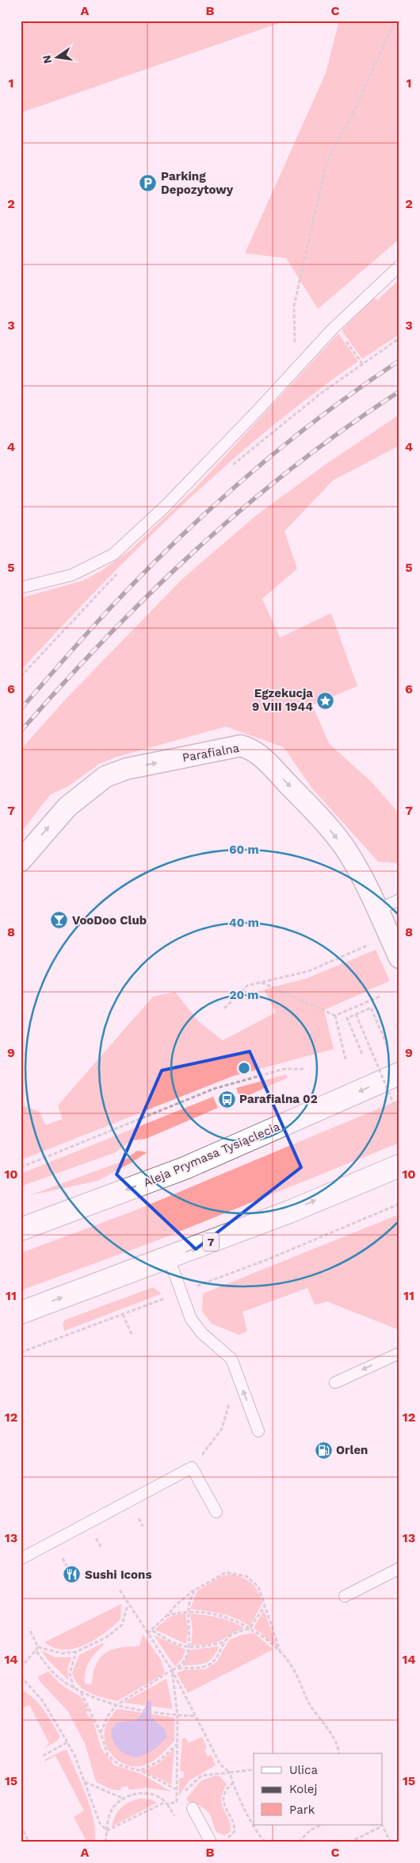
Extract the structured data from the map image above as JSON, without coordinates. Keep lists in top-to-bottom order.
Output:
{
  "streets": {
    "main road": ["Aleja Prymasa Tysiąclecia", "7"],
    "street": ["Parafialna"]
  },
  "places": {
    "parking": ["Parking Depozytowy"],
    "place": ["Egzekucja 9 VIII 1944"],
    "bar": ["VooDoo Club"],
    "bus stop": ["Parafialna 02"],
    "fuel station": ["Orlen"],
    "restaurant": ["Sushi Icons"]
  },
  "legend": ["Ulica", "Kolej", "Park"],
  "north": "left",
  "grid": {
    "columns": ["A", "B", "C"],
    "rows": [
      "1",
      "2",
      "3",
      "4",
      "5",
      "6",
      "7",
      "8",
      "9",
      "10",
      "11",
      "12",
      "13",
      "14",
      "15"
    ]
  },
  "rings": ["60 m", "40 m", "20 m"]
}
